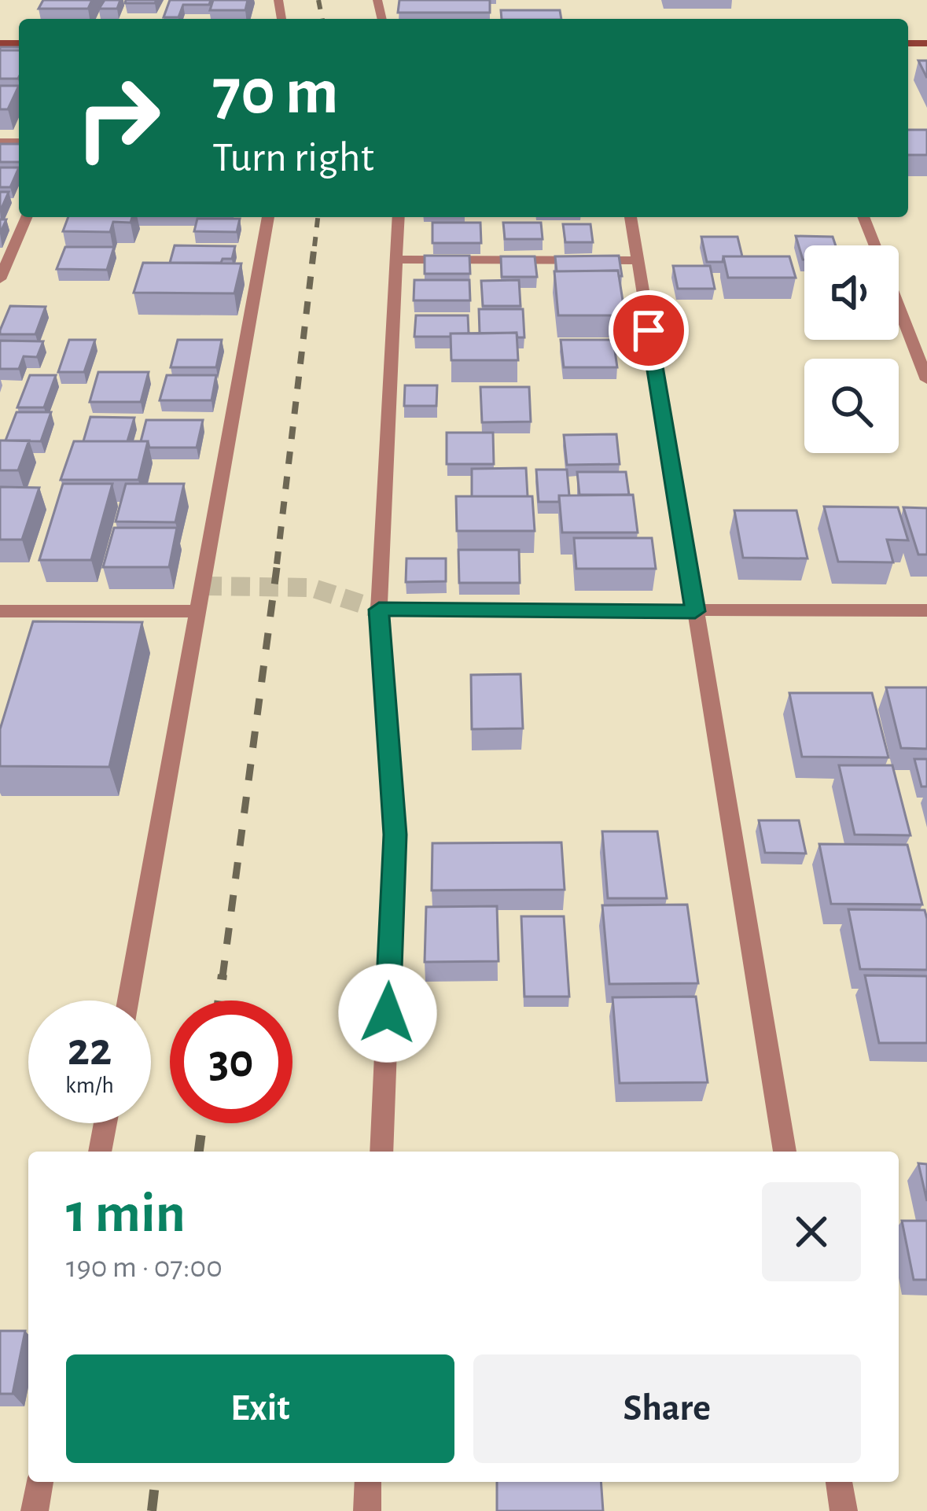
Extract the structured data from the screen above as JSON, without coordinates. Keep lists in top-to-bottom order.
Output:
{
  "page": {
    "turn": ["70 m", "Turn right"],
    "speed": "22 km/h",
    "limit": "30",
    "heading": ["1 min", "190 m · 07:00"],
    "buttons": ["Exit", "Share"]
  }
}
